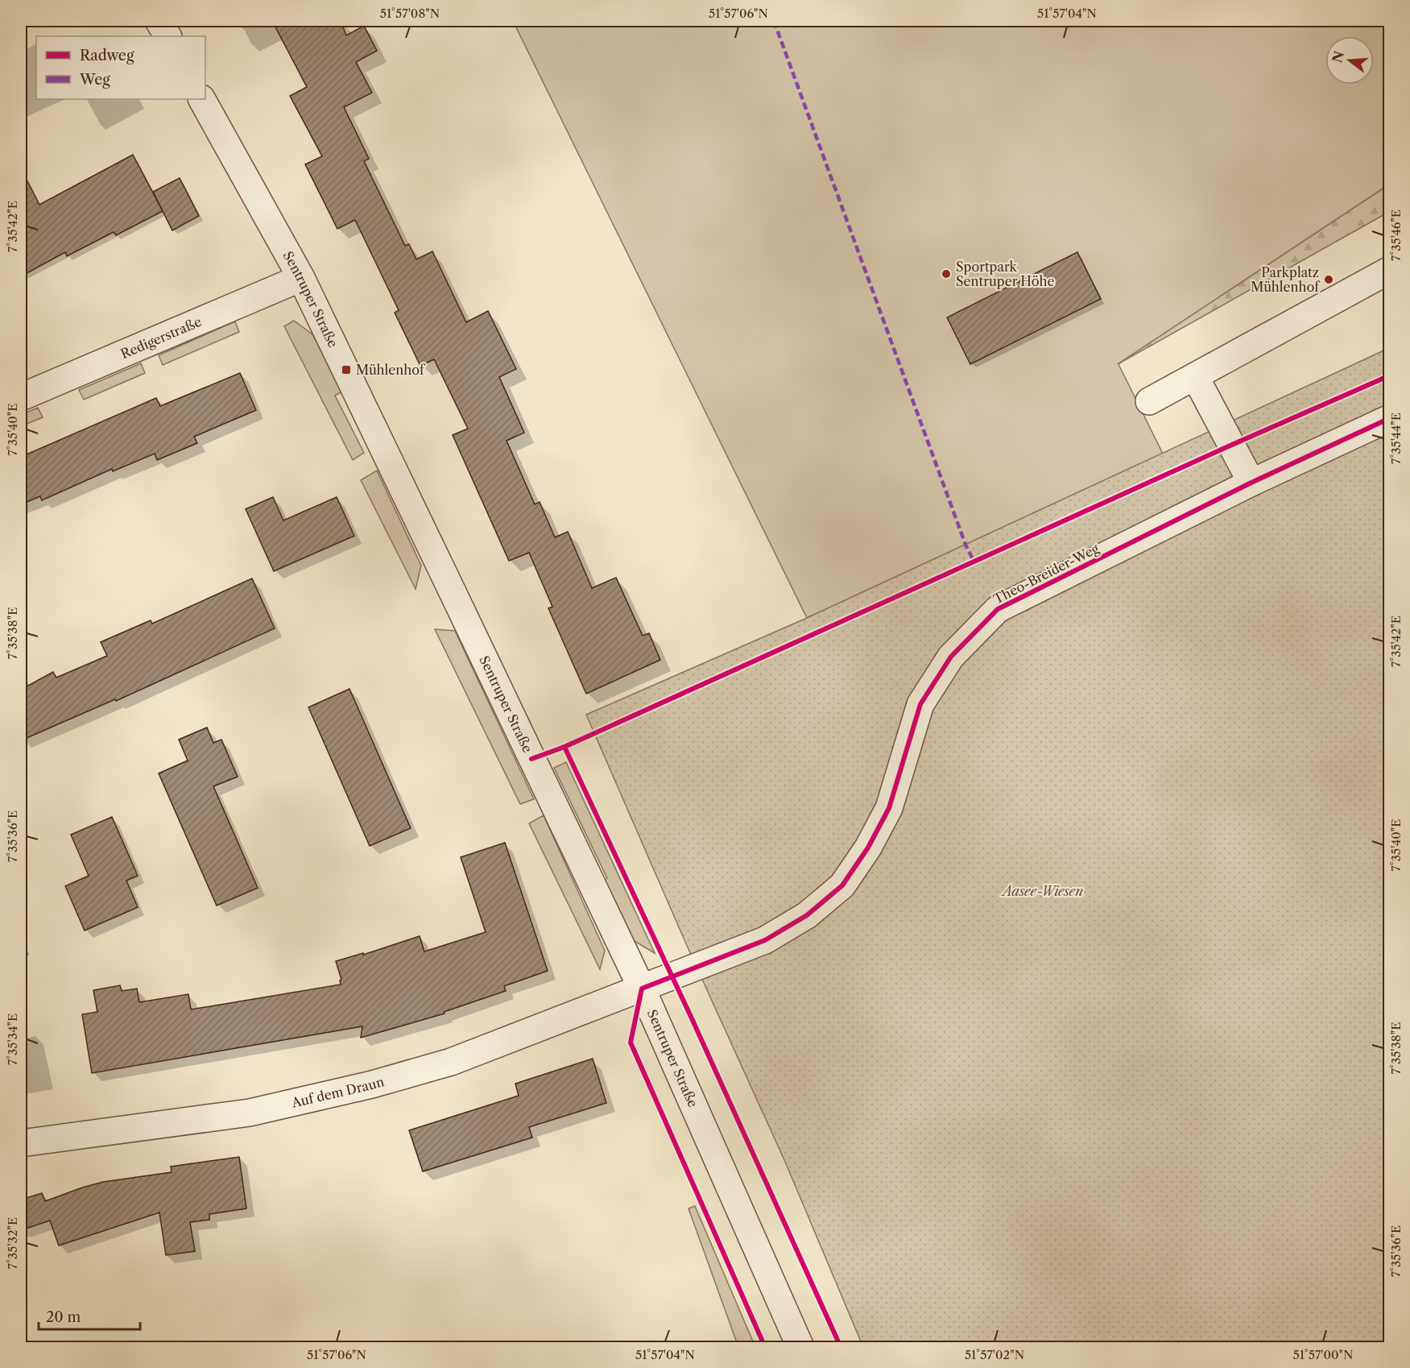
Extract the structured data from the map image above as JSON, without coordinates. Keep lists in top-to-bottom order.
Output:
{
  "streets": {
    "street": [
      "Sentruper Straße",
      "Redigerstraße",
      "Theo-Breider-Weg",
      "Auf dem Draun"
    ]
  },
  "crossings": [
    ["Sentruper Straße", "Redigerstraße"],
    ["Sentruper Straße", "Theo-Breider-Weg"],
    ["Sentruper Straße", "Auf dem Draun"],
    ["Theo-Breider-Weg", "Auf dem Draun"]
  ],
  "parks": ["Aasee-Wiesen"],
  "places": {
    "other": ["Sportpark Sentruper Höhe", "Parkplatz Mühlenhof"],
    "transit": ["Mühlenhof"]
  },
  "legend": ["Radweg", "Weg"],
  "scale_bar": "20 m",
  "north": "left",
  "coordinates": [
    "51°57'08\"N",
    "51°57'06\"N",
    "51°57'04\"N",
    "7°35'42\"E",
    "7°35'46\"E",
    "7°35'40\"E",
    "7°35'44\"E",
    "7°35'38\"E",
    "7°35'36\"E",
    "7°35'34\"E",
    "7°35'32\"E",
    "51°57'02\"N",
    "51°57'00\"N"
  ]
}
